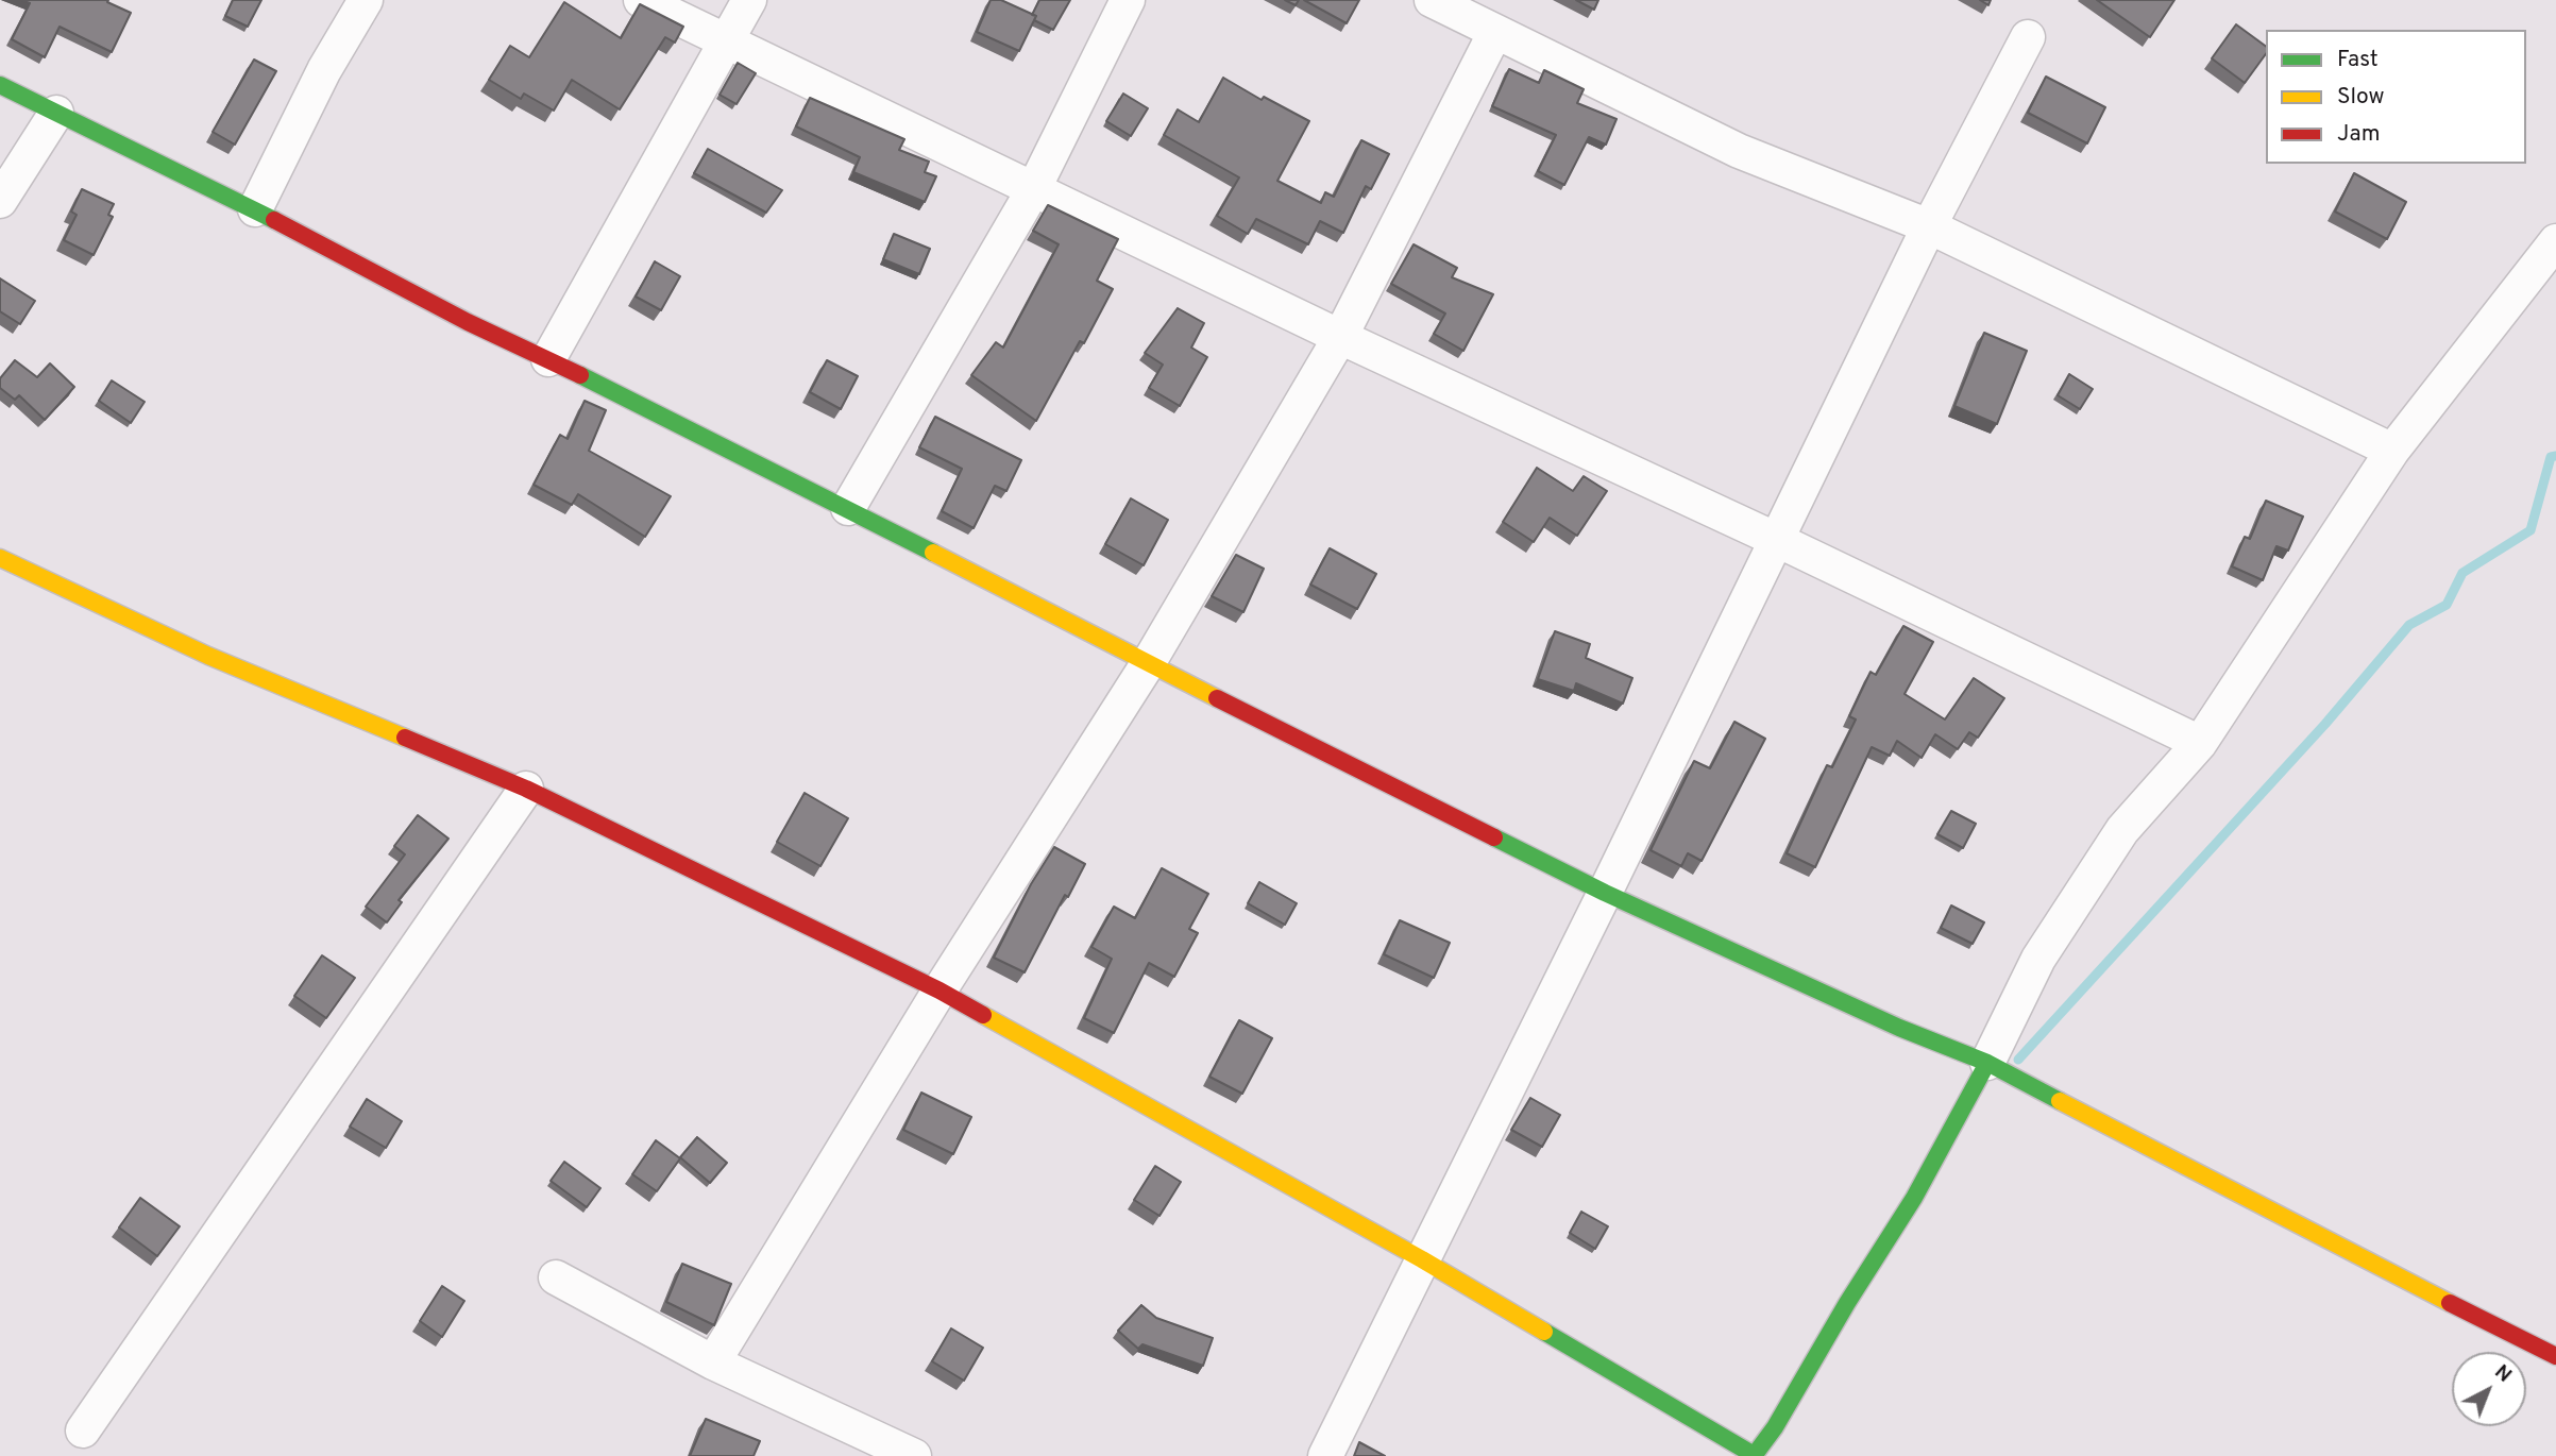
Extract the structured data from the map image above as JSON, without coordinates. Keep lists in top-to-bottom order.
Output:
{
  "legend": ["Fast", "Slow", "Jam"],
  "north": "top right"
}
